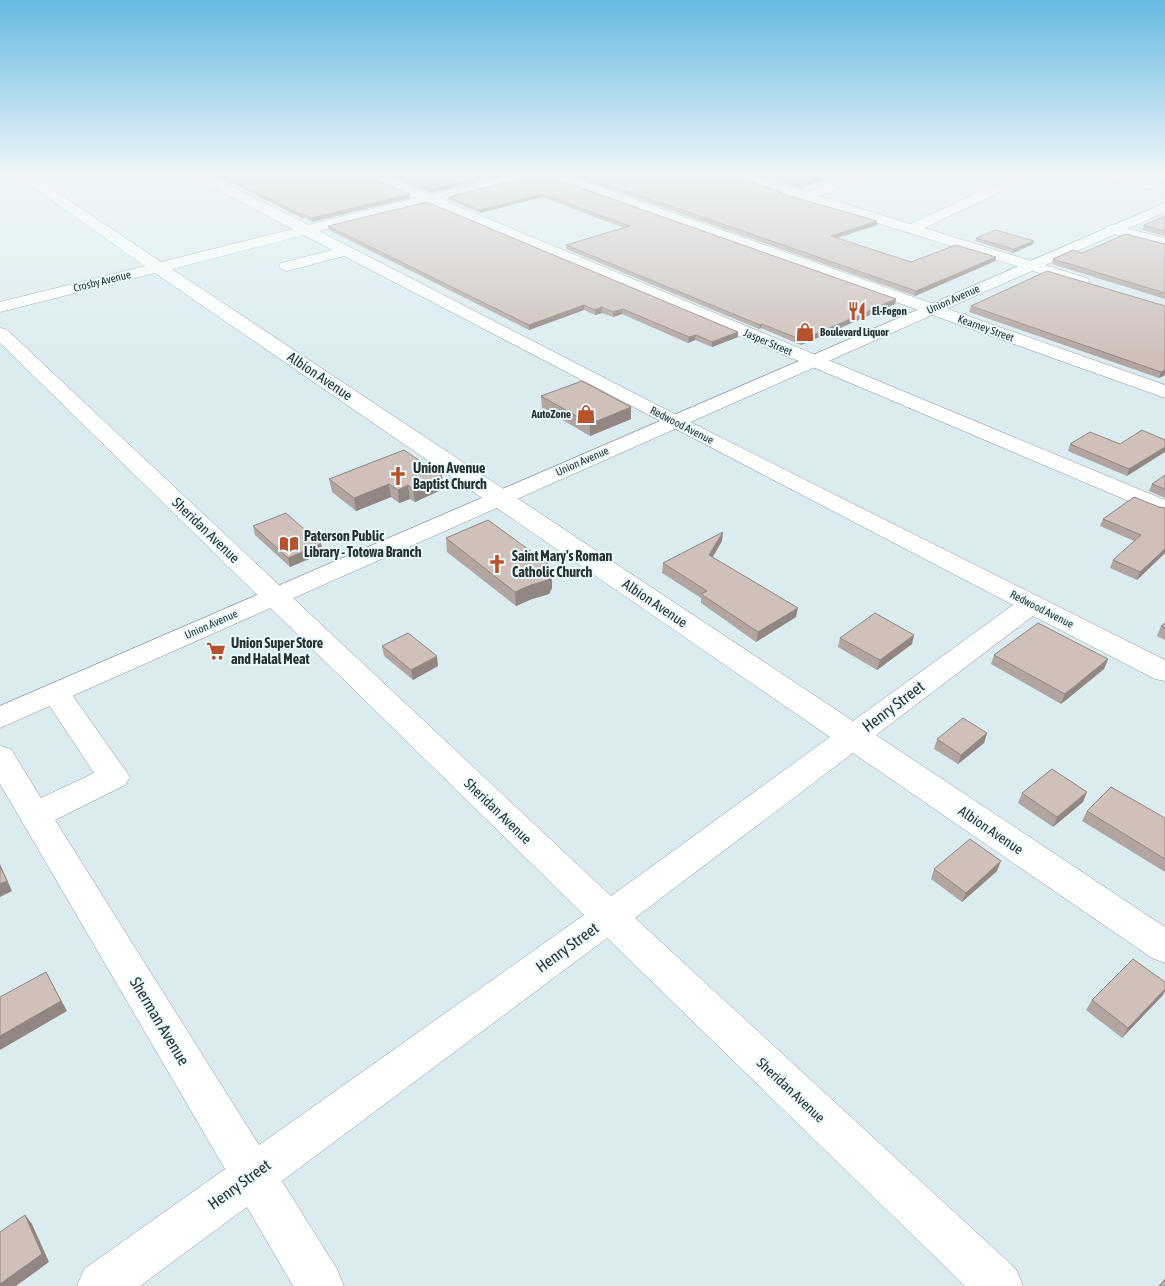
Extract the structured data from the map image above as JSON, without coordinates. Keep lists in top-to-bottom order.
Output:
{
  "streets": {
    "street": [
      "Crosby Avenue",
      "Union Avenue",
      "Kearney Street",
      "Jasper Street",
      "Albion Avenue",
      "Redwood Avenue",
      "Sheridan Avenue",
      "Henry Street",
      "Sherman Avenue"
    ]
  },
  "crossings": [
    ["Crosby Avenue", "Albion Avenue"],
    ["Union Avenue", "Kearney Street"],
    ["Union Avenue", "Jasper Street"],
    ["Union Avenue", "Albion Avenue"],
    ["Union Avenue", "Redwood Avenue"],
    ["Union Avenue", "Sheridan Avenue"],
    ["Albion Avenue", "Henry Street"],
    ["Redwood Avenue", "Henry Street"],
    ["Sheridan Avenue", "Henry Street"],
    ["Henry Street", "Sherman Avenue"]
  ],
  "places": {
    "restaurant": ["El-Fogon"],
    "shop": ["Boulevard Liquor", "AutoZone"],
    "church": ["Union Avenue Baptist Church", "Saint Mary's Roman Catholic Church"],
    "library": ["Paterson Public Library - Totowa Branch"],
    "supermarket": ["Union Super Store and Halal Meat"]
  }
}
